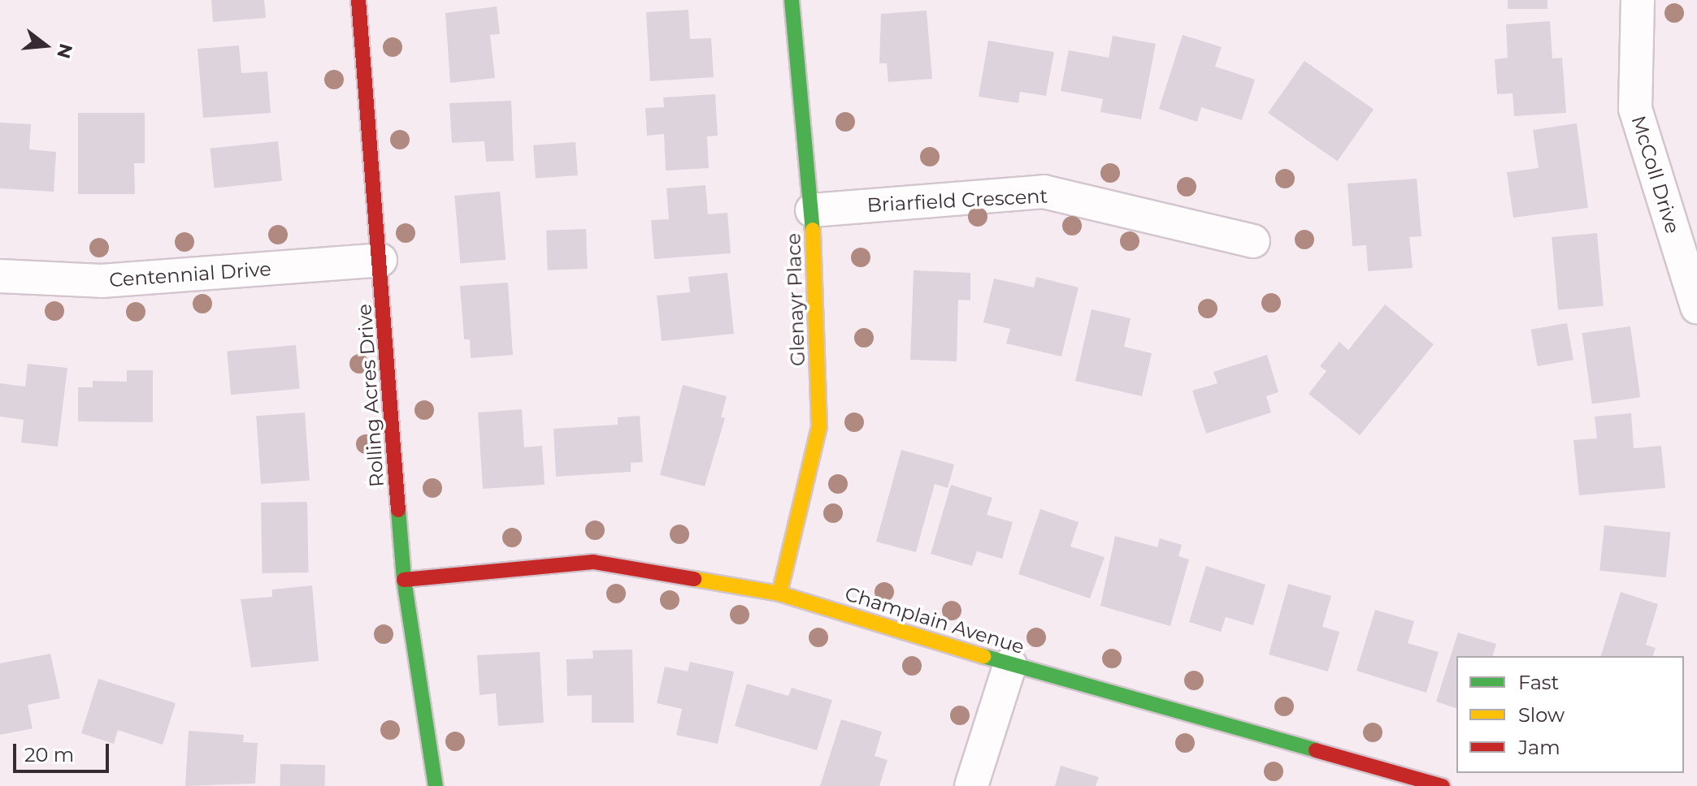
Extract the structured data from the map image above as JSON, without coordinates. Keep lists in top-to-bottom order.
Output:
{
  "streets": {
    "street": [
      "McColl Drive",
      "Briarfield Crescent",
      "Centennial Drive",
      "Glenayr Place",
      "Rolling Acres Drive",
      "Champlain Avenue"
    ]
  },
  "crossings": [
    ["Briarfield Crescent", "Glenayr Place"],
    ["Centennial Drive", "Rolling Acres Drive"],
    ["Glenayr Place", "Champlain Avenue"],
    ["Rolling Acres Drive", "Champlain Avenue"]
  ],
  "legend": ["Fast", "Slow", "Jam"],
  "scale_bar": "20 m",
  "north": "right"
}
